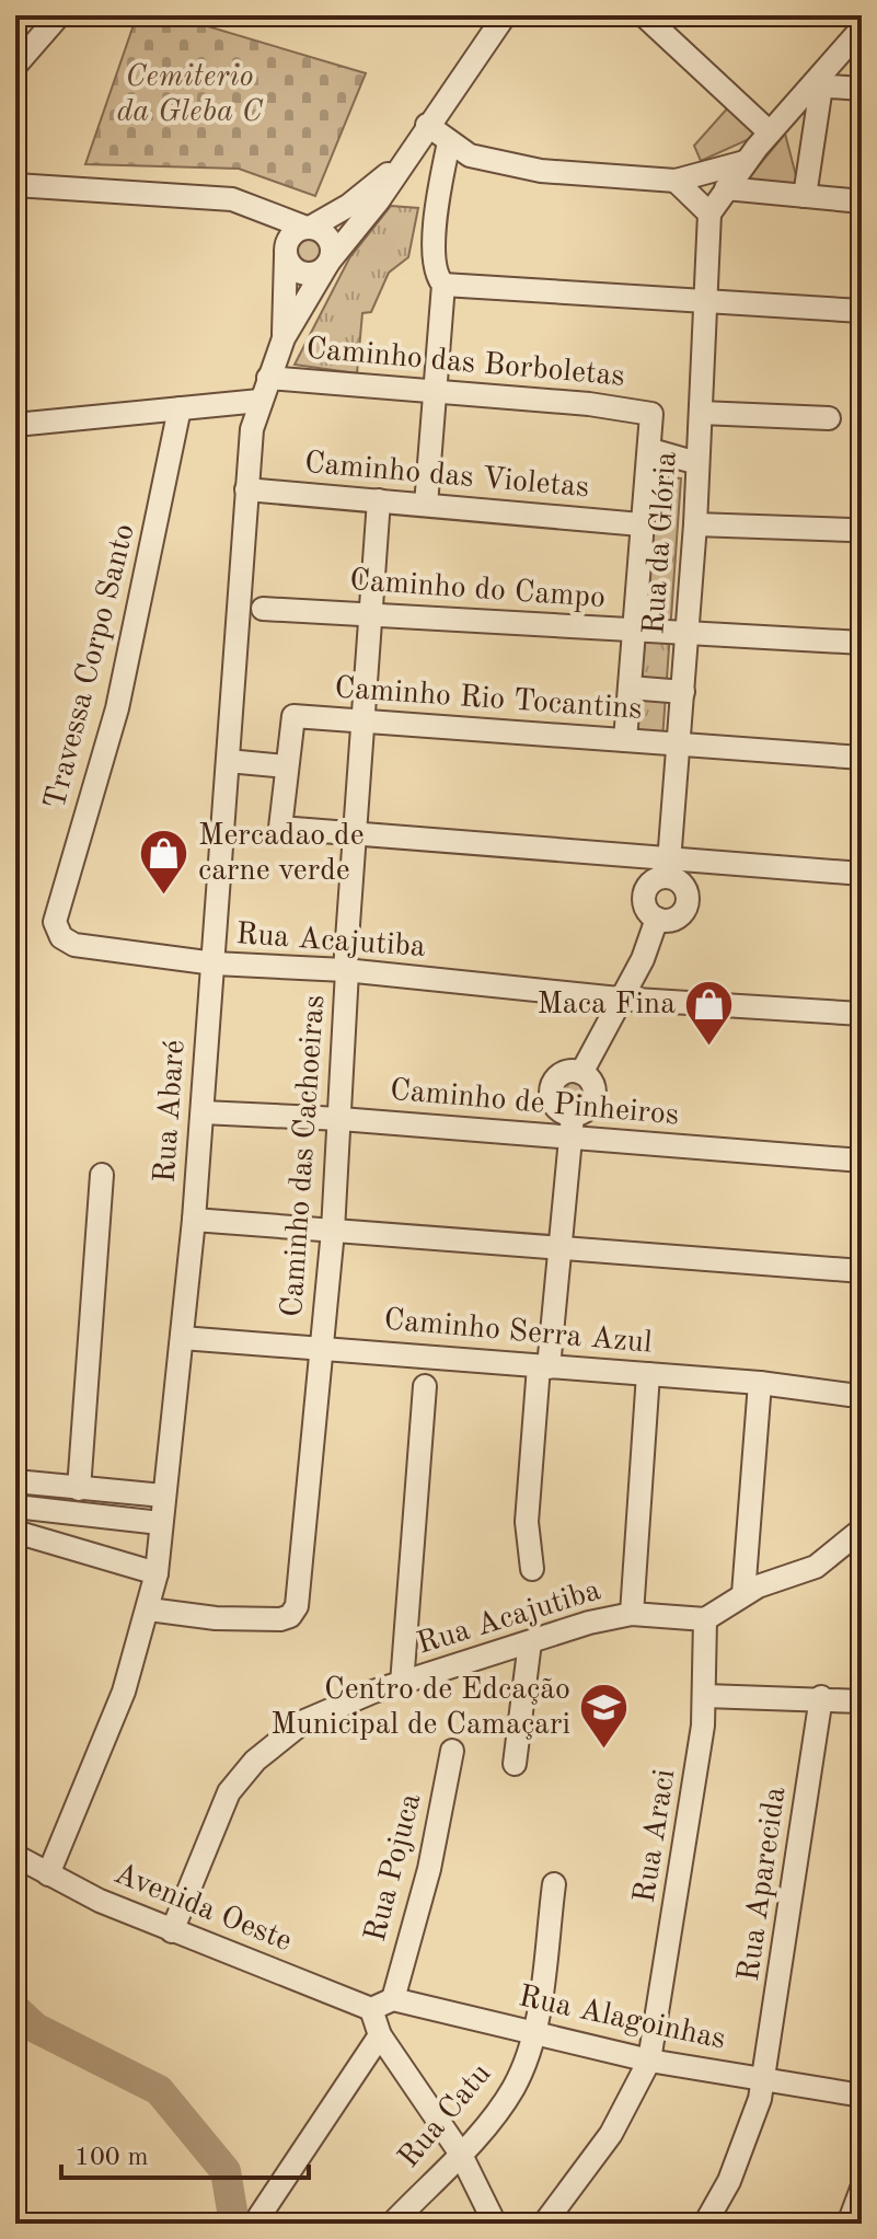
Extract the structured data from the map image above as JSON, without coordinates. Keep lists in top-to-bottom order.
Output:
{
  "streets": {
    "street": [
      "Caminho das Borboletas",
      "Caminho das Violetas",
      "Rua da Glória",
      "Caminho do Campo",
      "Travessa Corpo Santo",
      "Caminho Rio Tocantins",
      "Rua Acajutiba",
      "Caminho de Pinheiros",
      "Rua Abaré",
      "Caminho das Cachoeiras",
      "Caminho Serra Azul",
      "Rua Araci",
      "Rua Pojuca",
      "Rua Aparecida",
      "Avenida Oeste",
      "Rua Alagoinhas",
      "Rua Catu"
    ]
  },
  "crossings": [
    ["Caminho das Borboletas", "Rua Abaré"],
    ["Caminho das Violetas", "Rua Abaré"],
    ["Caminho das Violetas", "Caminho das Cachoeiras"],
    ["Rua da Glória", "Caminho do Campo"],
    ["Rua da Glória", "Caminho Rio Tocantins"],
    ["Caminho do Campo", "Caminho das Cachoeiras"],
    ["Travessa Corpo Santo", "Rua Acajutiba"],
    ["Travessa Corpo Santo", "Rua Abaré"],
    ["Caminho Rio Tocantins", "Caminho das Cachoeiras"],
    ["Rua Acajutiba", "Rua Abaré"],
    ["Rua Acajutiba", "Caminho das Cachoeiras"],
    ["Rua Acajutiba", "Rua Araci"],
    ["Rua Acajutiba", "Avenida Oeste"],
    ["Caminho de Pinheiros", "Rua Abaré"],
    ["Caminho de Pinheiros", "Caminho das Cachoeiras"],
    ["Rua Abaré", "Caminho das Cachoeiras"],
    ["Rua Abaré", "Caminho Serra Azul"],
    ["Rua Abaré", "Avenida Oeste"],
    ["Caminho das Cachoeiras", "Caminho Serra Azul"],
    ["Rua Araci", "Rua Alagoinhas"],
    ["Rua Pojuca", "Rua Alagoinhas"],
    ["Rua Aparecida", "Rua Alagoinhas"],
    ["Rua Alagoinhas", "Rua Catu"]
  ],
  "parks": ["Cemiterio da Gleba C"],
  "places": {
    "shop": ["Mercadao de carne verde", "Maca Fina"],
    "school or university": ["Centro de Edcação Municipal de Camaçari"]
  },
  "scale_bar": "100 m"
}
